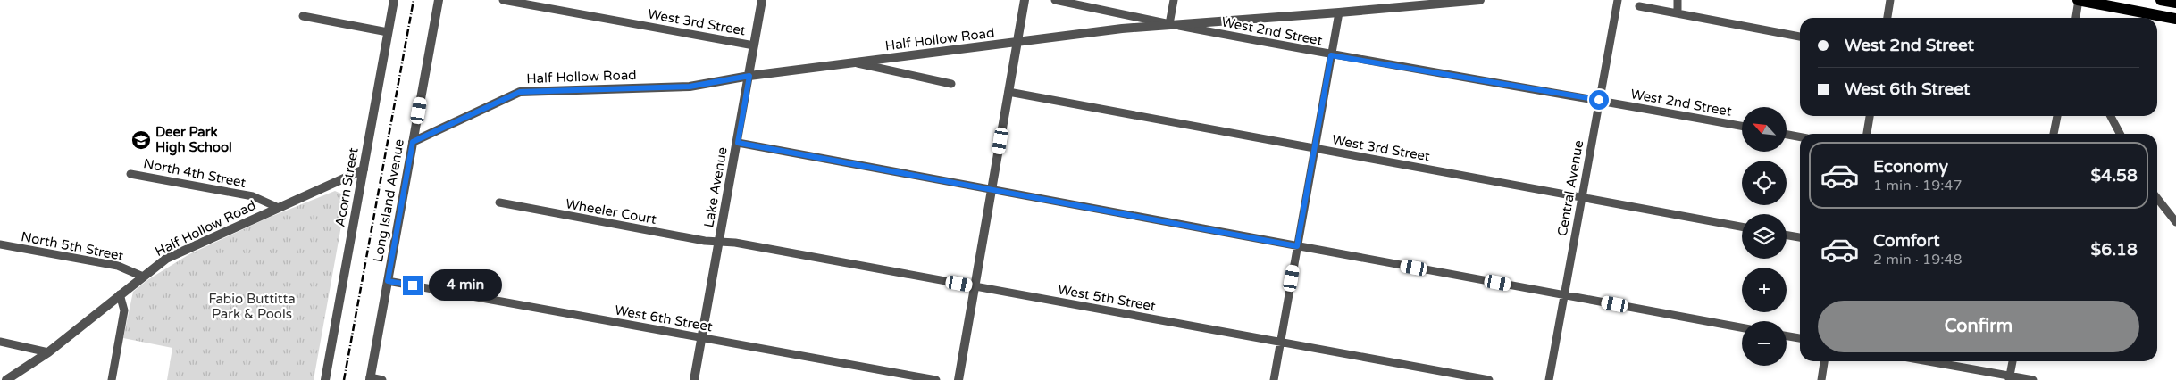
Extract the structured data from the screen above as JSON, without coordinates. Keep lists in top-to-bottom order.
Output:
{
  "streets": {
    "street": [
      "West 3rd Street",
      "West 2nd Street",
      "Half Hollow Road",
      "North 4th Street",
      "Acorn Street",
      "Lake Avenue",
      "Central Avenue",
      "Long Island Avenue",
      "Wheeler Court",
      "North 5th Street",
      "West 5th Street",
      "West 6th Street"
    ]
  },
  "crossings": [
    ["West 3rd Street", "Lake Avenue"],
    ["West 3rd Street", "Central Avenue"],
    ["West 2nd Street", "Half Hollow Road"],
    ["West 2nd Street", "Central Avenue"],
    ["Half Hollow Road", "North 4th Street"],
    ["Half Hollow Road", "Acorn Street"],
    ["Half Hollow Road", "Lake Avenue"],
    ["Half Hollow Road", "Long Island Avenue"],
    ["Half Hollow Road", "North 5th Street"],
    ["Lake Avenue", "Wheeler Court"],
    ["Lake Avenue", "West 5th Street"],
    ["Lake Avenue", "West 6th Street"],
    ["Long Island Avenue", "West 6th Street"],
    ["Wheeler Court", "West 5th Street"]
  ],
  "parks": ["Fabio Buttitta Park & Pools"],
  "places": {
    "school or university": ["Deer Park High School"]
  },
  "north": "top left",
  "page": {
    "banner": ["West 2nd Street", "West 6th Street"],
    "map_buttons": ["+", "−"],
    "list": [
      {
        "name": "Economy",
        "note": "1 min · 19:47",
        "value": "$4.58"
      },
      {
        "name": "Comfort",
        "note": "2 min · 19:48",
        "value": "$6.18"
      }
    ],
    "bubble": "4 min",
    "buttons": "Confirm"
  }
}
